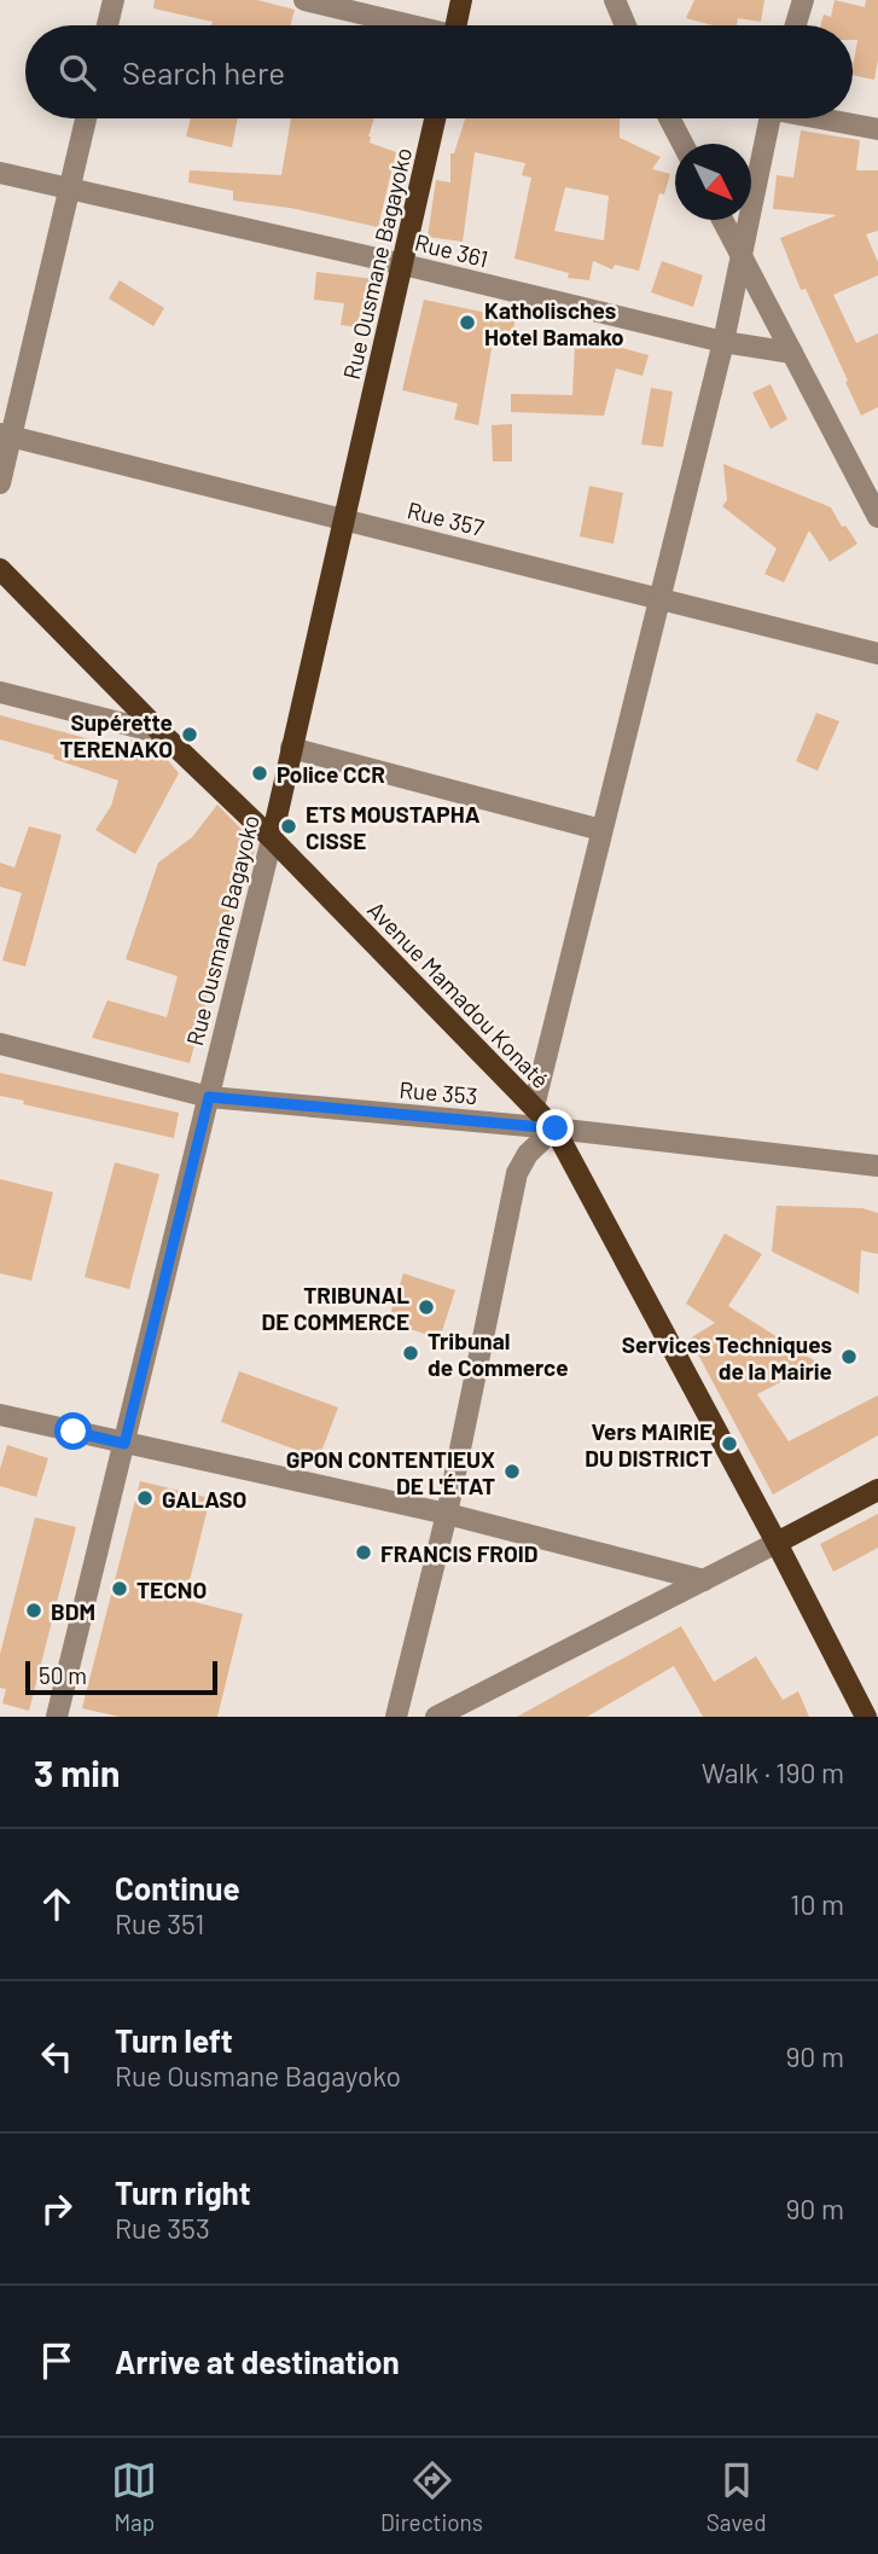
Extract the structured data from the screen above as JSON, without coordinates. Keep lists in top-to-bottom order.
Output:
{
  "streets": {
    "main road": ["Rue Ousmane Bagayoko", "Avenue Mamadou Konaté"],
    "street": ["Rue 361", "Rue 357", "Rue 353"]
  },
  "crossings": [
    ["Rue 361", "Rue Ousmane Bagayoko"],
    ["Rue Ousmane Bagayoko", "Rue 357"],
    ["Rue Ousmane Bagayoko", "Avenue Mamadou Konaté"],
    ["Rue Ousmane Bagayoko", "Rue 353"],
    ["Avenue Mamadou Konaté", "Rue 353"]
  ],
  "places": [
    "Katholisches Hotel Bamako",
    "Supérette TERENAKO",
    "Police CCR",
    "ETS MOUSTAPHA CISSE",
    "TRIBUNAL DE COMMERCE",
    "Tribunal de Commerce",
    "Services Techniques de la Mairie",
    "Vers MAIRIE DU DISTRICT",
    "GPON CONTENTIEUX DE L'ÉTAT",
    "GALASO",
    "FRANCIS FROID",
    "TECNO",
    "BDM"
  ],
  "scale_bar": "50 m",
  "north": "bottom right",
  "page": {
    "search": "Search here",
    "scale": "50 m",
    "heading": ["3 min", "Walk · 190 m"],
    "list": [
      ["Continue", "Rue 351", "10 m"],
      ["Turn left", "Rue Ousmane Bagayoko", "90 m"],
      ["Turn right", "Rue 353", "90 m"],
      "Arrive at destination"
    ],
    "nav": ["Map", "Directions", "Saved"]
  }
}
